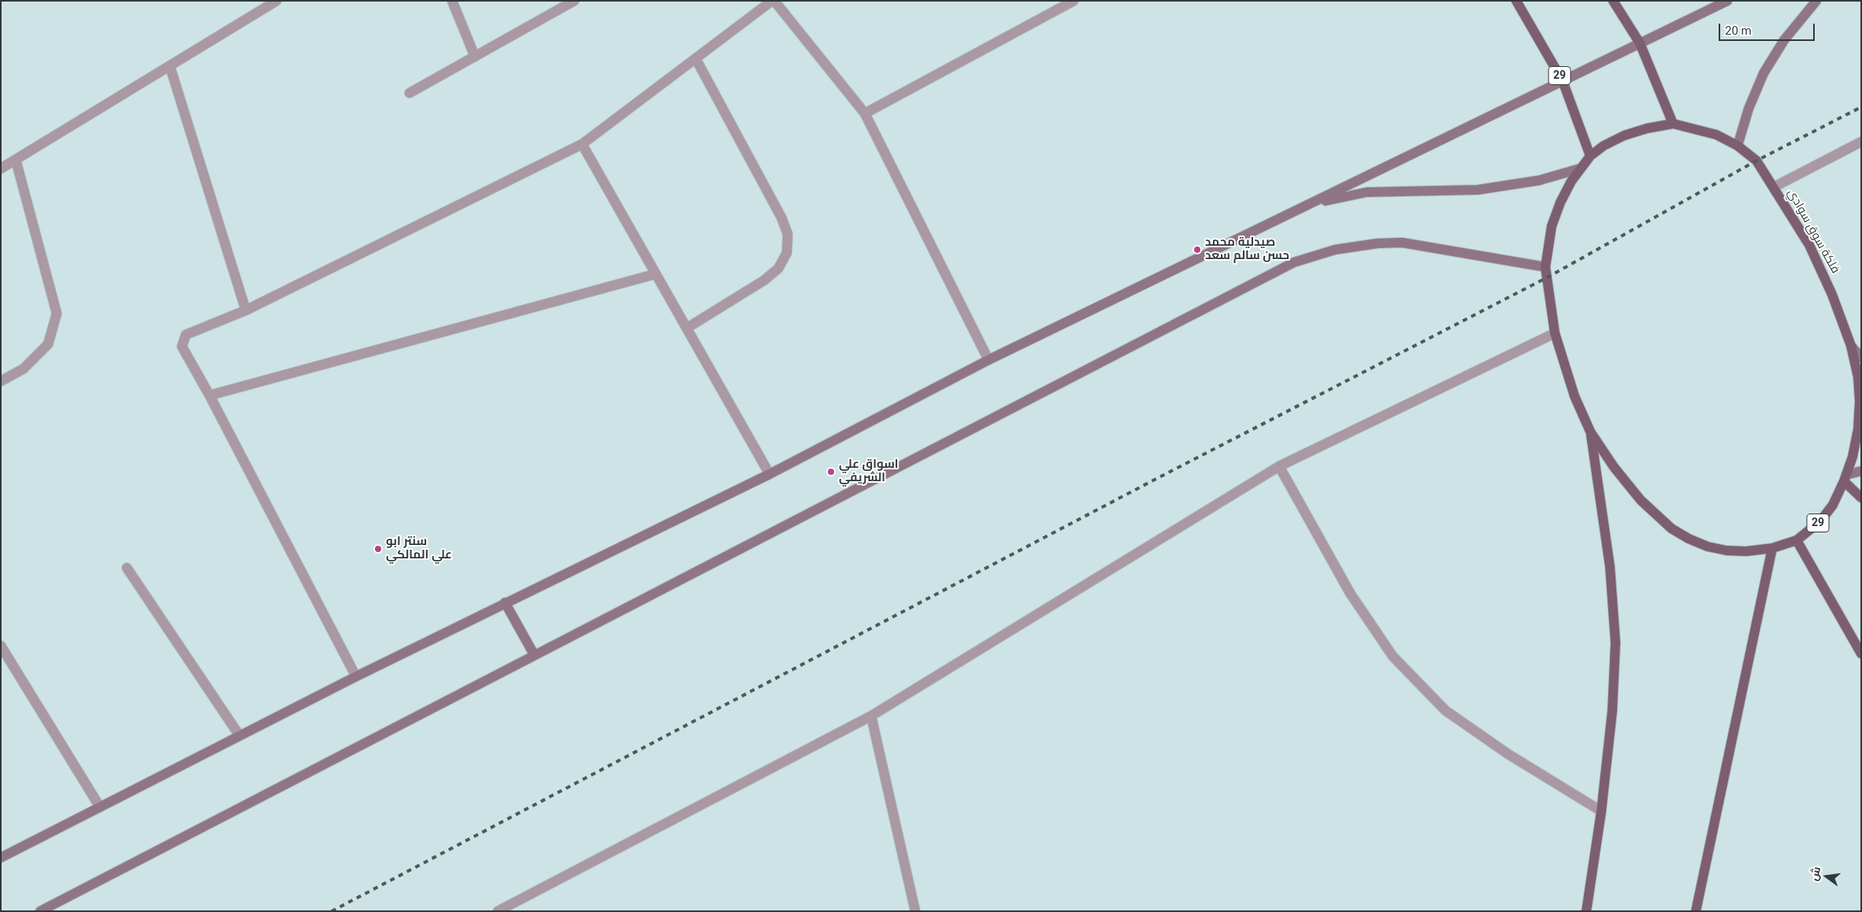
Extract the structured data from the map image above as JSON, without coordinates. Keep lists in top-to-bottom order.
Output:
{
  "streets": {
    "main road": ["29", "فلكة سوق سوادي"]
  },
  "crossings": [
    ["29", "فلكة سوق سوادي"]
  ],
  "places": ["صيدلية محمد حسن سالم سعد", "اسواق علي الشريفي", "سنتر ابو علي المالكي"],
  "scale_bar": "20 m",
  "north": "left"
}
